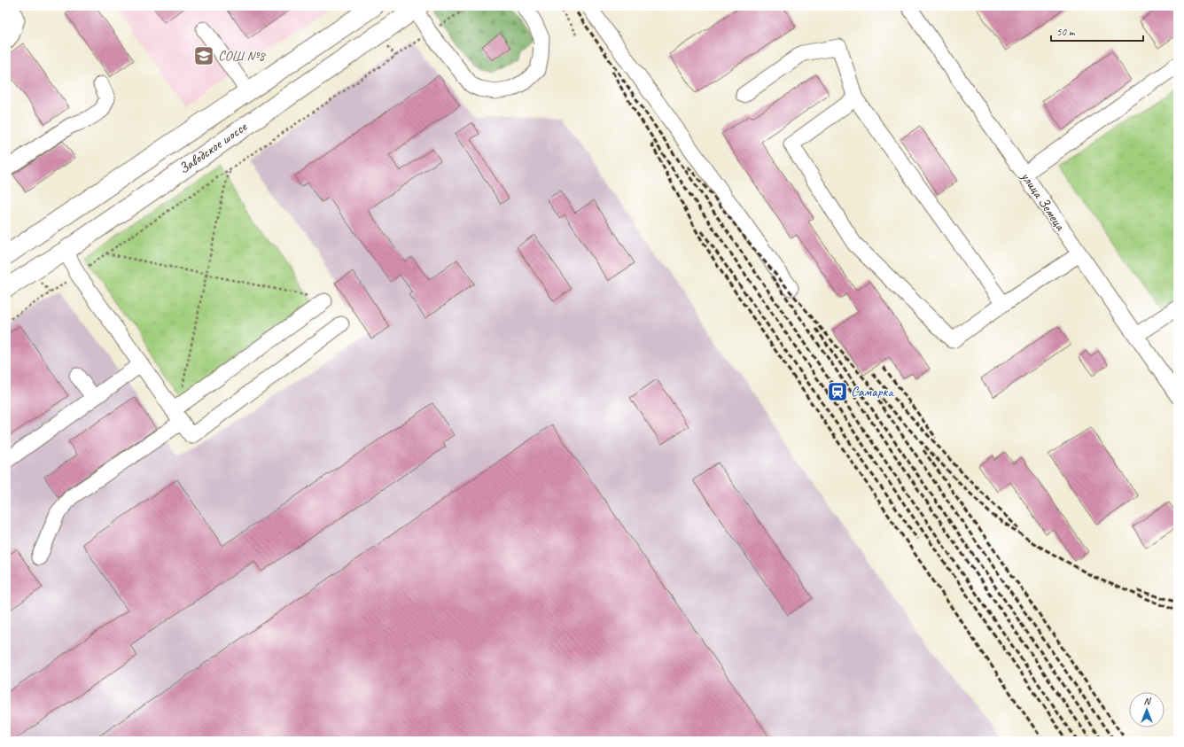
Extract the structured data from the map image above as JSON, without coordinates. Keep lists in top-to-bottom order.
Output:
{
  "streets": {
    "main road": ["Заводское шоссе"],
    "street": ["улица Земеца"]
  },
  "places": {
    "school or university": ["СОШ №8"],
    "station": ["Самарка"]
  },
  "scale_bar": "50 m",
  "north": "top"
}
